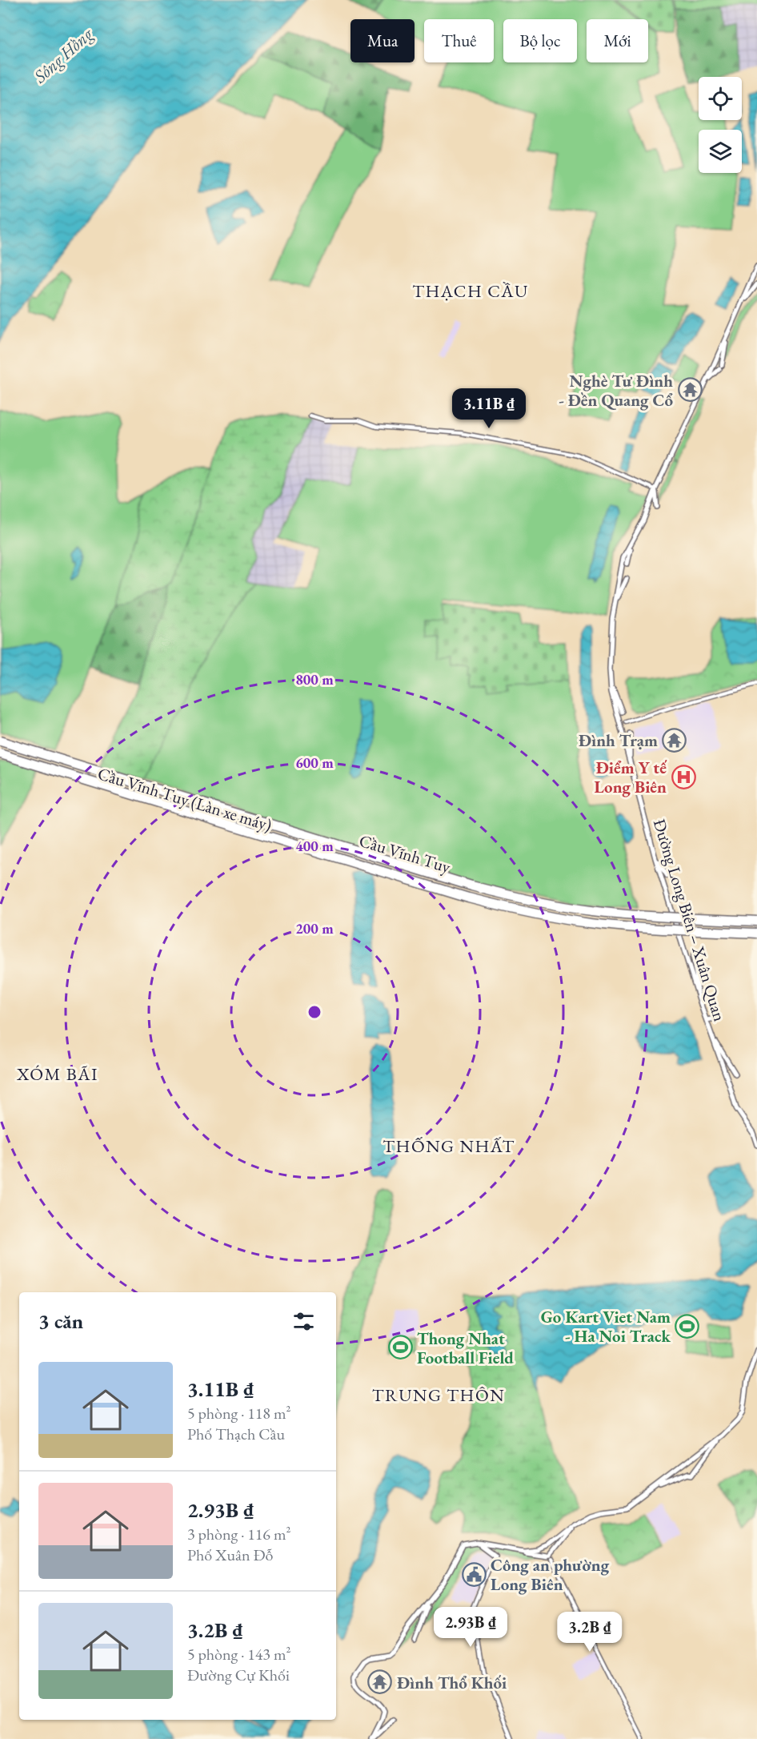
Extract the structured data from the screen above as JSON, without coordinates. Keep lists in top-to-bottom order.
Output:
{
  "streets": {
    "highway": ["Cầu Vĩnh Tuy (Làn xe máy)", "Cầu Vĩnh Tuy"],
    "main road": ["Đường Long Biên – Xuân Quan"]
  },
  "crossings": [
    ["Cầu Vĩnh Tuy (Làn xe máy)", "Cầu Vĩnh Tuy"]
  ],
  "districts": [
    "THẠCH CẦU",
    "XÓM BÃI",
    "THỐNG NHẤT",
    "TRUNG THÔN"
  ],
  "water": ["Sông Hồng"],
  "places": {
    "temple": ["Nghè Tư Đình - Đền Quang Cổ", "Đình Trạm", "Đình Thổ Khối"],
    "hospital": ["Điểm Y tế Long Biên"],
    "sports": ["Go Kart Viet Nam - Ha Noi Track", "Thong Nhat Football Field"],
    "public building": ["Công an phường Long Biên"]
  },
  "page": {
    "chip": [
      "Mua",
      "Thuê",
      "Bộ lọc",
      "Mới"
    ],
    "price": ["3.11B ₫", "2.93B ₫", "3.2B ₫"],
    "heading": "3 căn",
    "list": [
      {
        "name": "3.11B ₫",
        "note": "5 phòng · 118 m² · Phố Thạch Cầu"
      },
      {
        "name": "2.93B ₫",
        "note": "3 phòng · 116 m² · Phố Xuân Đỗ"
      },
      {
        "name": "3.2B ₫",
        "note": "5 phòng · 143 m² · Đường Cự Khối"
      }
    ]
  },
  "rings": [
    "800 m",
    "600 m",
    "400 m",
    "200 m"
  ]
}
